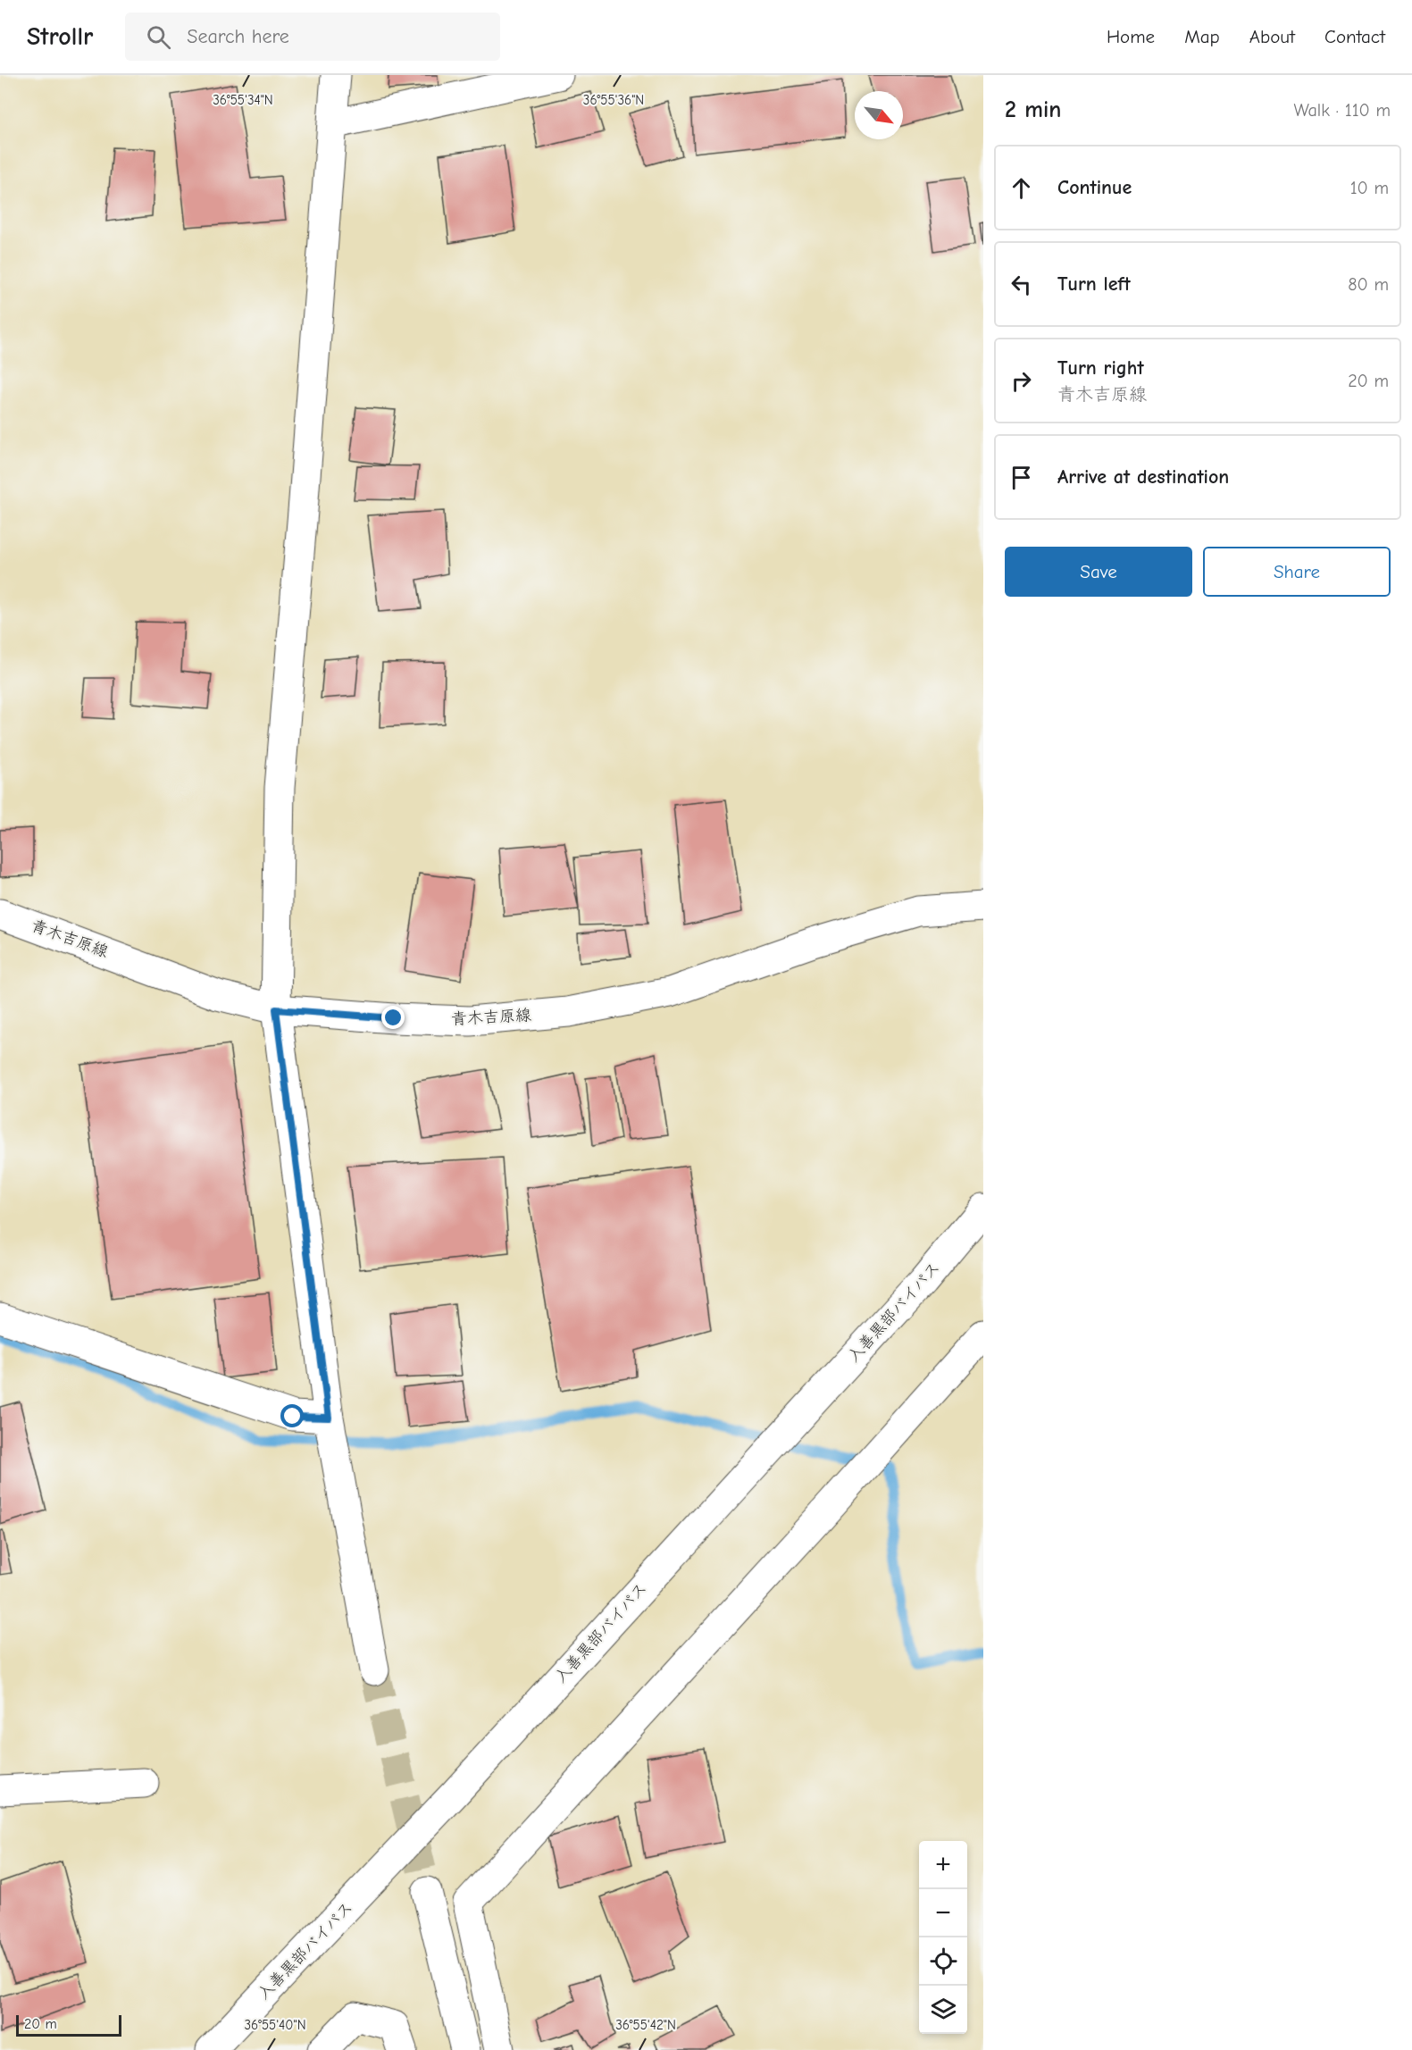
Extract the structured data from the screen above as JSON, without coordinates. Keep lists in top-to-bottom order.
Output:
{
  "streets": {
    "main road": ["青木吉原線", "入善黒部バイパス"]
  },
  "scale_bar": "20 m",
  "north": "bottom right",
  "page": {
    "header": "Strollr",
    "search": "Search here",
    "nav": [
      "Home",
      "Map",
      "About",
      "Contact"
    ],
    "heading": ["2 min", "Walk · 110 m"],
    "list": [
      ["Continue", "10 m"],
      ["Turn left", "80 m"],
      ["Turn right", "青木吉原線", "20 m"],
      "Arrive at destination"
    ],
    "buttons": ["Save", "Share"],
    "map_buttons": ["+", "−"],
    "scale": "20 m"
  },
  "coordinates": [
    "36°55'34\"N",
    "36°55'36\"N",
    "36°55'40\"N",
    "36°55'42\"N"
  ]
}
